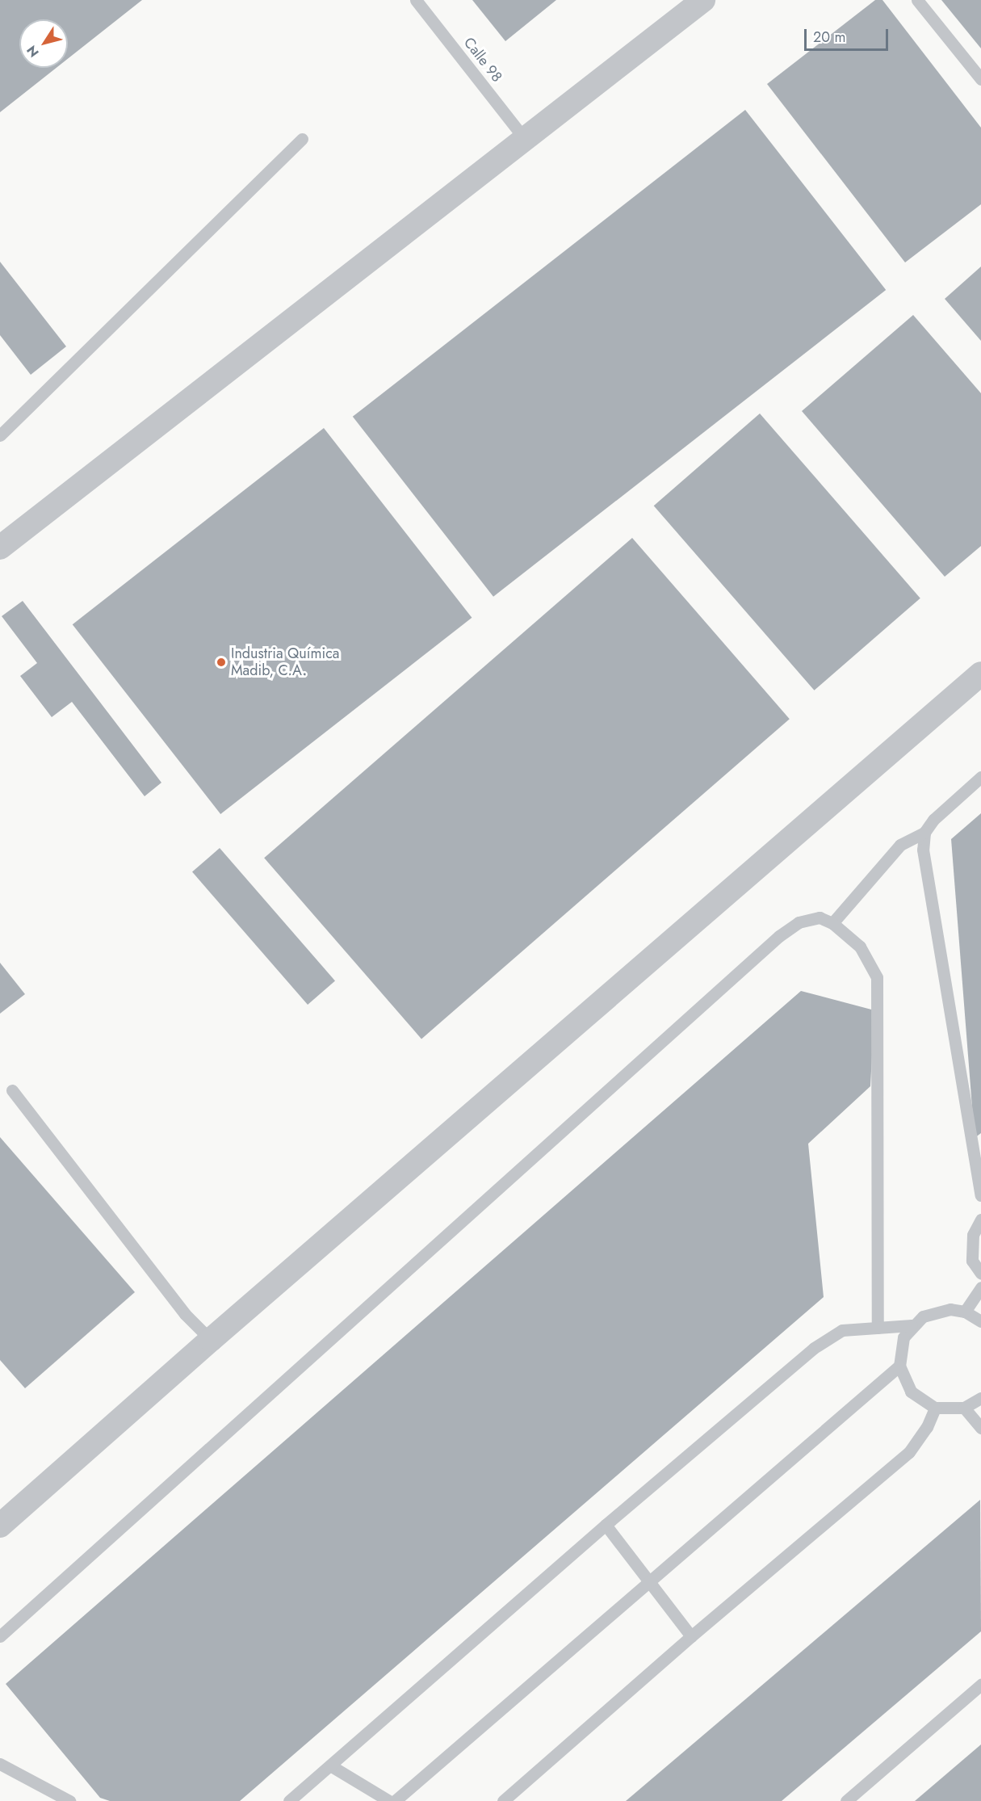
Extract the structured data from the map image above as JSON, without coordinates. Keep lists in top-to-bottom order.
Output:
{
  "streets": {
    "lane": ["Calle 98"]
  },
  "places": ["Industria Química Madib, C.A."],
  "scale_bar": "20 m",
  "north": "bottom left"
}
